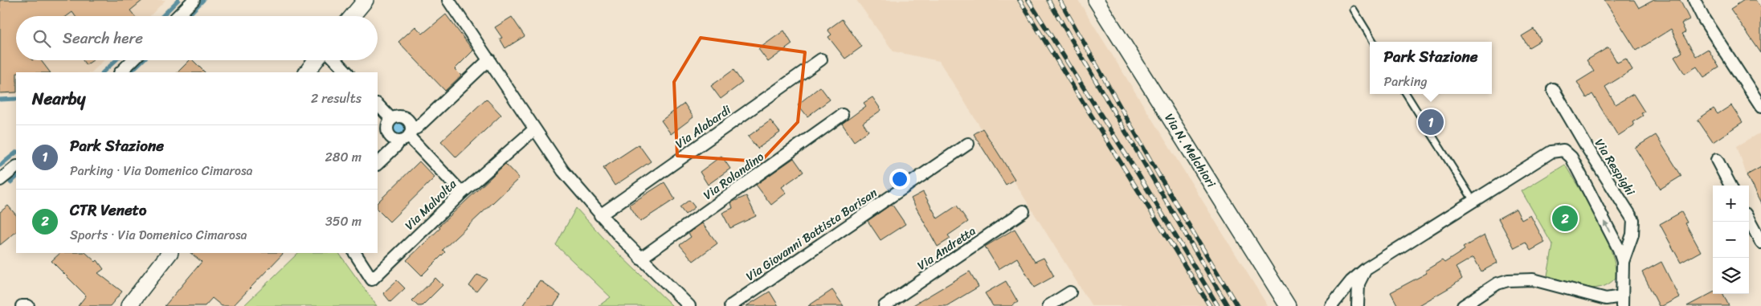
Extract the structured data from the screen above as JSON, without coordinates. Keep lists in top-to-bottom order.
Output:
{
  "streets": {
    "street": [
      "Via Alabardi",
      "Via N. Melchiori",
      "Via Respighi",
      "Via Rolandino",
      "Via Malvolta",
      "Via Giovanni Battista Barisan",
      "Via Andretta"
    ]
  },
  "page": {
    "search": "Search here",
    "popup": ["Park Stazione", "Parking"],
    "heading": ["Nearby", "2 results"],
    "pins": ["1", "2"],
    "list": [
      {
        "mark": "1",
        "name": "Park Stazione",
        "note": "Parking · Via Domenico Cimarosa",
        "value": "280 m"
      },
      {
        "mark": "2",
        "name": "CTR Veneto",
        "note": "Sports · Via Domenico Cimarosa",
        "value": "350 m"
      }
    ],
    "map_buttons": ["+", "−"]
  }
}
